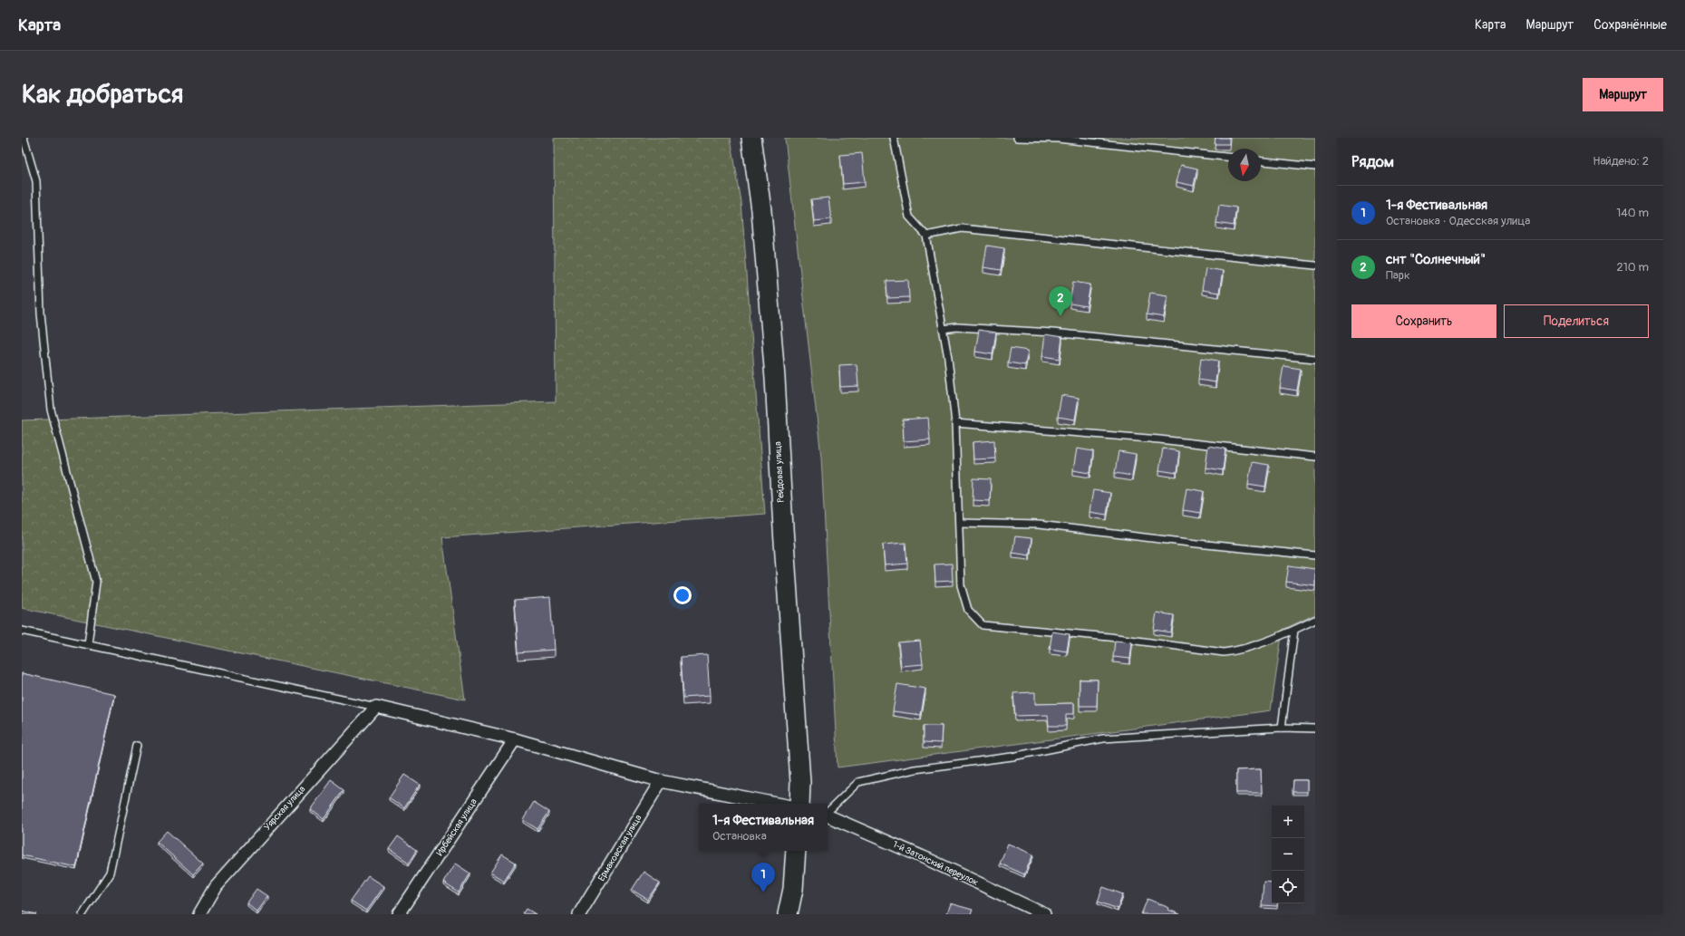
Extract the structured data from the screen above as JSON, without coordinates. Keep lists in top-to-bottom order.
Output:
{
  "streets": {
    "main road": ["Рейдовая улица"],
    "street": [
      "Уярская улица",
      "Ирбейская улица",
      "Ермаковская улица",
      "1-й Затонский переулок"
    ]
  },
  "north": "bottom",
  "page": {
    "header": "Карта",
    "nav": ["Карта", "Маршрут", "Сохранённые"],
    "buttons": [
      "Маршрут",
      ["Сохранить", "Поделиться"]
    ],
    "title": "Как добраться",
    "heading": ["Рядом", "Найдено: 2"],
    "list": [
      {
        "mark": "1",
        "name": "1-я Фестивальная",
        "note": "Остановка · Одесская улица",
        "value": "140 m"
      },
      {
        "mark": "2",
        "name": "снт \"Солнечный\"",
        "note": "Парк",
        "value": "210 m"
      }
    ],
    "pins": ["2", "1"],
    "popup": ["1-я Фестивальная", "Остановка"],
    "map_buttons": ["+", "−"]
  }
}
